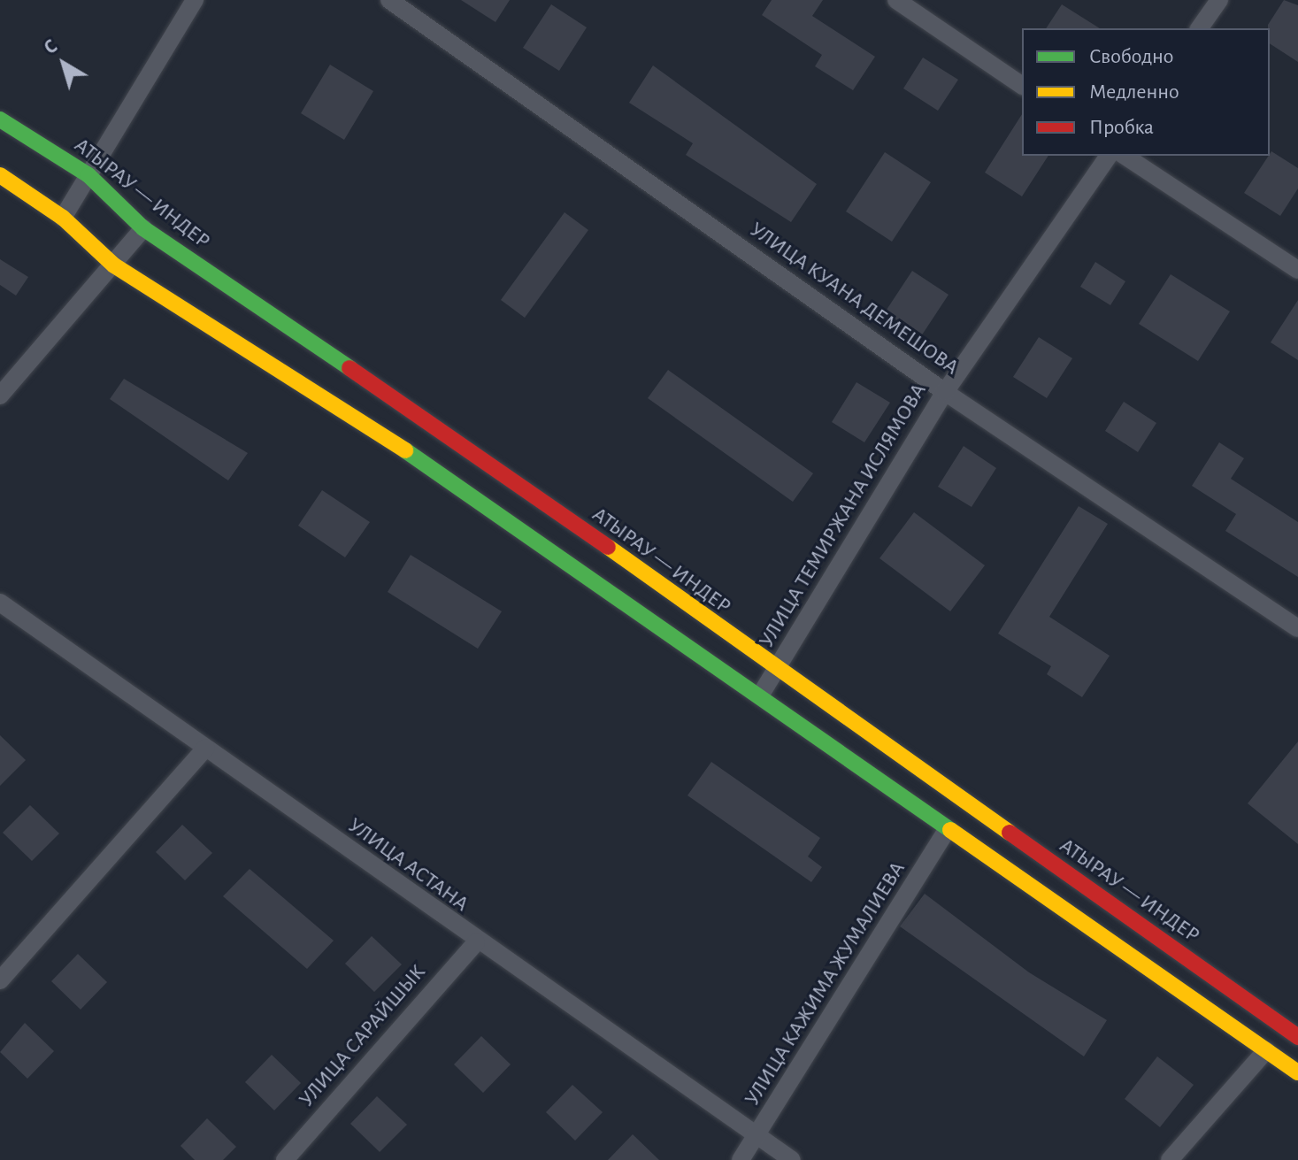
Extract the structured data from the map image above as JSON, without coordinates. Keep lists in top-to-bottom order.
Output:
{
  "streets": {
    "main road": ["АТЫРАУ — ИНДЕР"],
    "street": [
      "УЛИЦА КУАНА ДЕМЕШОВА",
      "УЛИЦА ТЕМИРЖАНА ИСЛЯМОВА",
      "УЛИЦА АСТАНА",
      "УЛИЦА КАЖИМА ЖУМАЛИЕВА",
      "УЛИЦА САРАЙШЫК"
    ]
  },
  "crossings": [
    ["АТЫРАУ — ИНДЕР", "УЛИЦА ТЕМИРЖАНА ИСЛЯМОВА"],
    ["УЛИЦА КУАНА ДЕМЕШОВА", "УЛИЦА ТЕМИРЖАНА ИСЛЯМОВА"],
    ["УЛИЦА АСТАНА", "УЛИЦА КАЖИМА ЖУМАЛИЕВА"],
    ["УЛИЦА АСТАНА", "УЛИЦА САРАЙШЫК"]
  ],
  "legend": ["Свободно", "Медленно", "Пробка"],
  "north": "top left"
}
